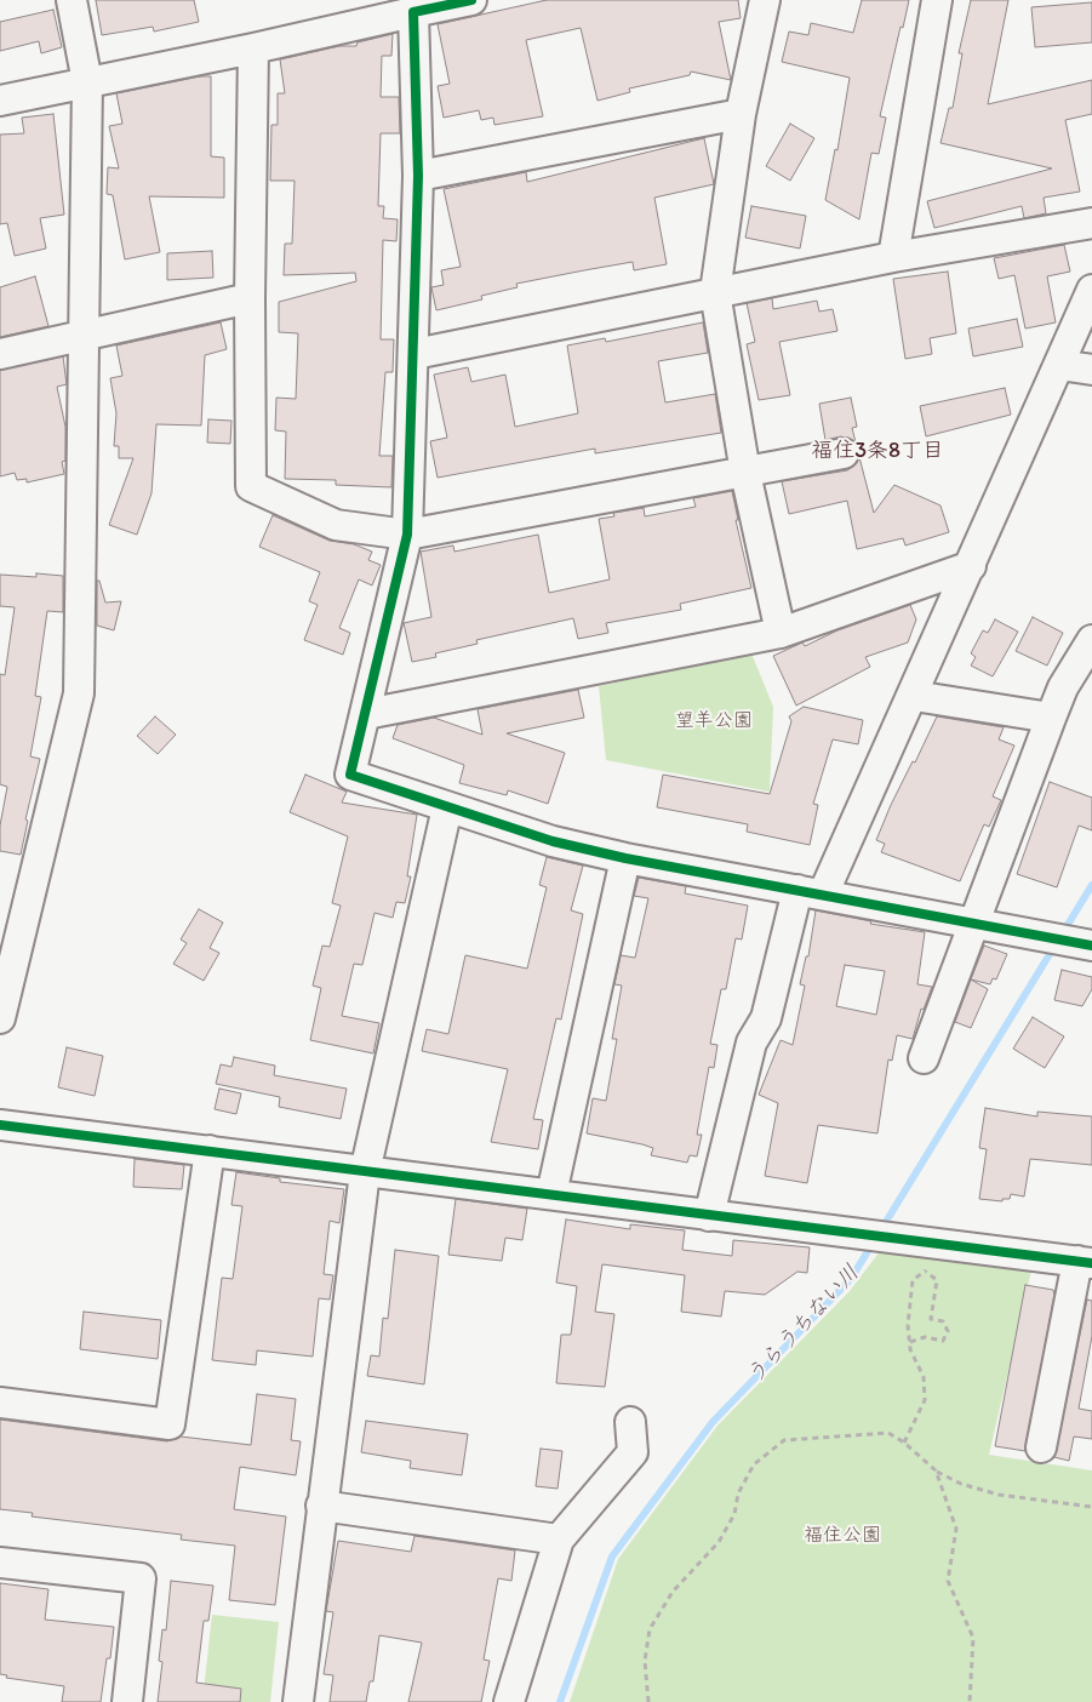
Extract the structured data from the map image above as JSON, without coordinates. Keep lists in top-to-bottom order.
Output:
{
  "districts": ["福住3条8丁目"],
  "water": ["うらうちない川"],
  "parks": ["望羊公園", "福住公園"]
}
